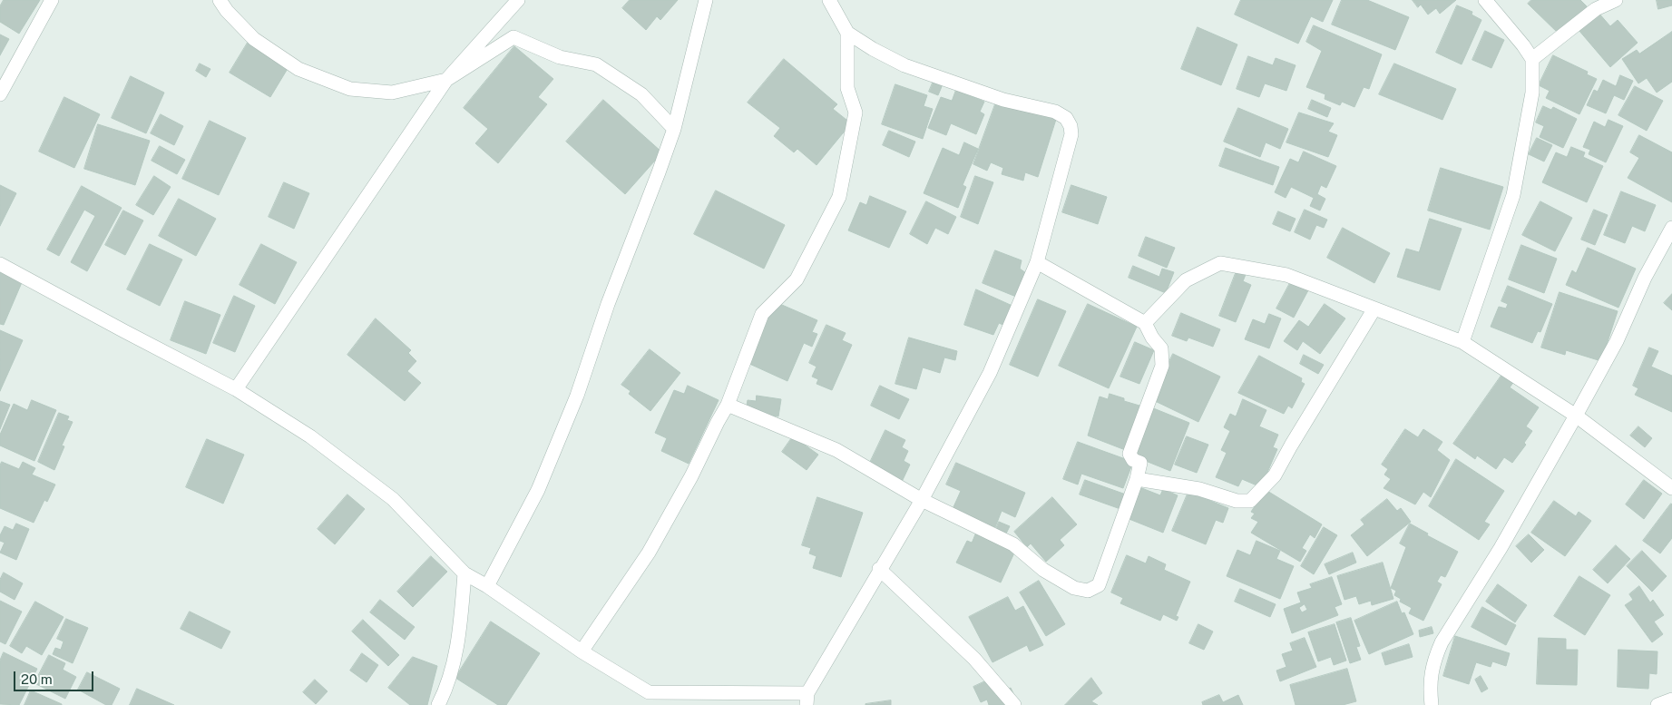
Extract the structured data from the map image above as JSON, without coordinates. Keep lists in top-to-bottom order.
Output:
{
  "scale_bar": "20 m"
}
